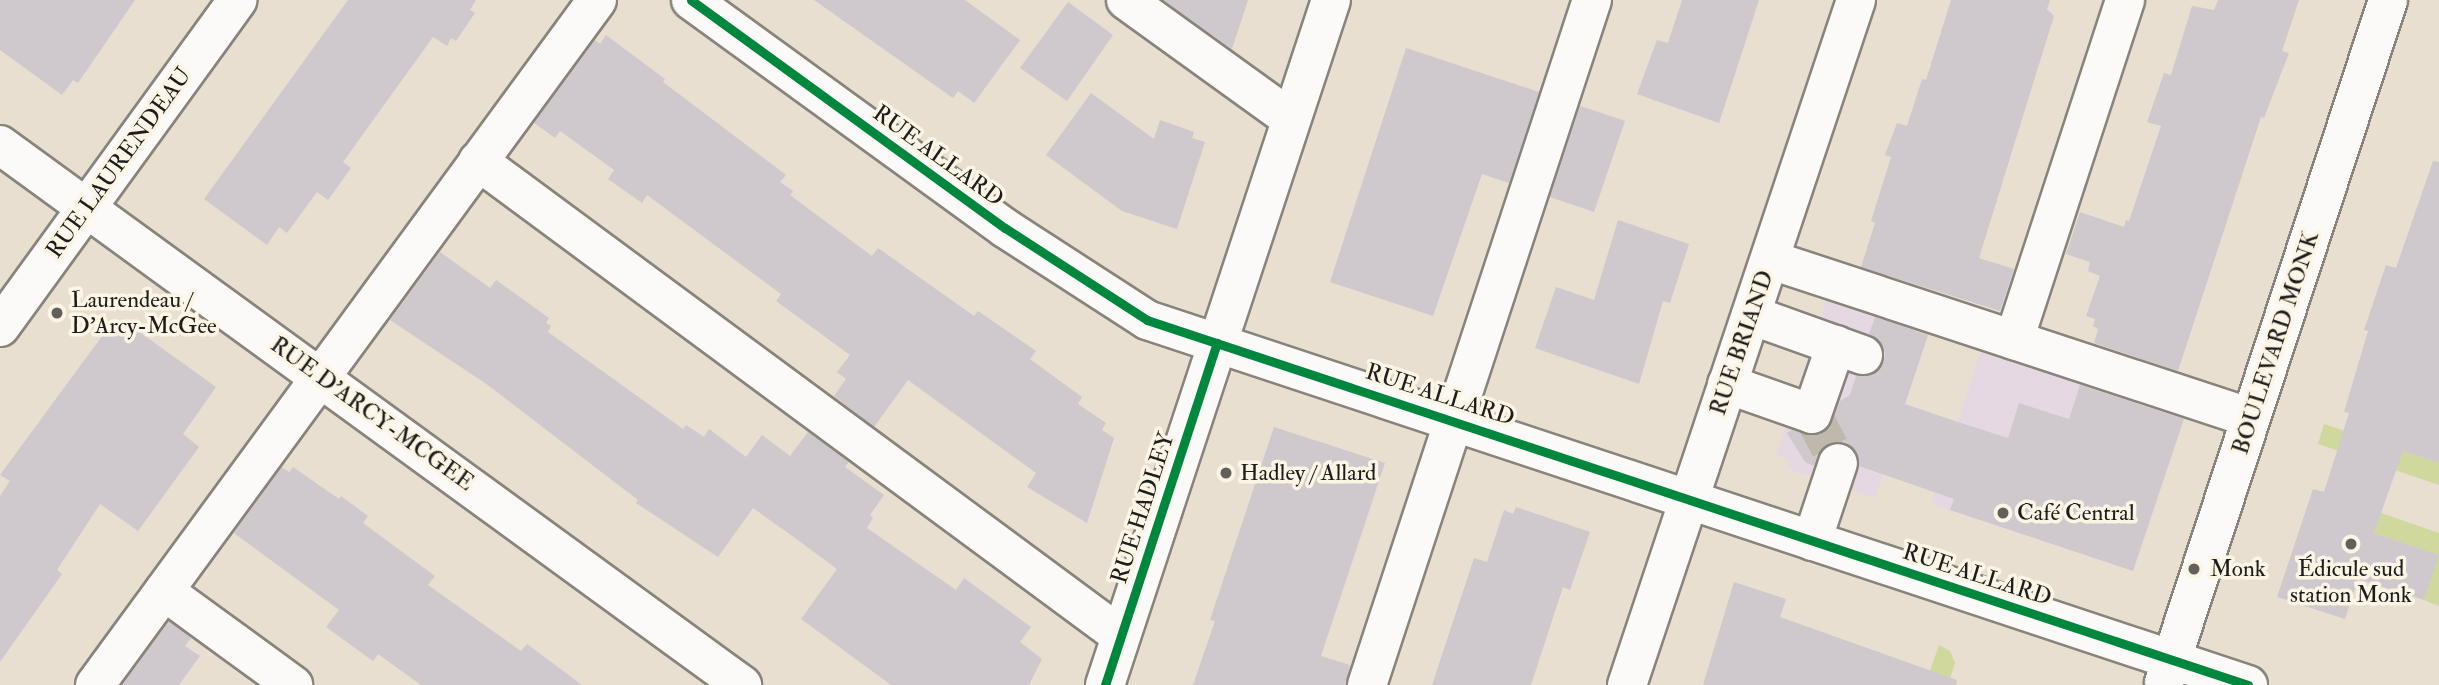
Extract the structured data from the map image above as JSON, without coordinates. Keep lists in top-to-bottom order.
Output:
{
  "streets": {
    "street": [
      "RUE ALLARD",
      "RUE LAURENDEAU",
      "RUE BRIAND",
      "BOULEVARD MONK",
      "RUE D'ARCY-MCGEE",
      "RUE HADLEY"
    ]
  },
  "crossings": [
    ["RUE ALLARD", "RUE BRIAND"],
    ["RUE ALLARD", "BOULEVARD MONK"],
    ["RUE ALLARD", "RUE HADLEY"],
    ["RUE LAURENDEAU", "RUE D'ARCY-MCGEE"]
  ],
  "places": [
    "Laurendeau / D'Arcy-McGee",
    "Hadley / Allard",
    "Café Central",
    "Édicule sud station Monk",
    "Monk"
  ]
}
